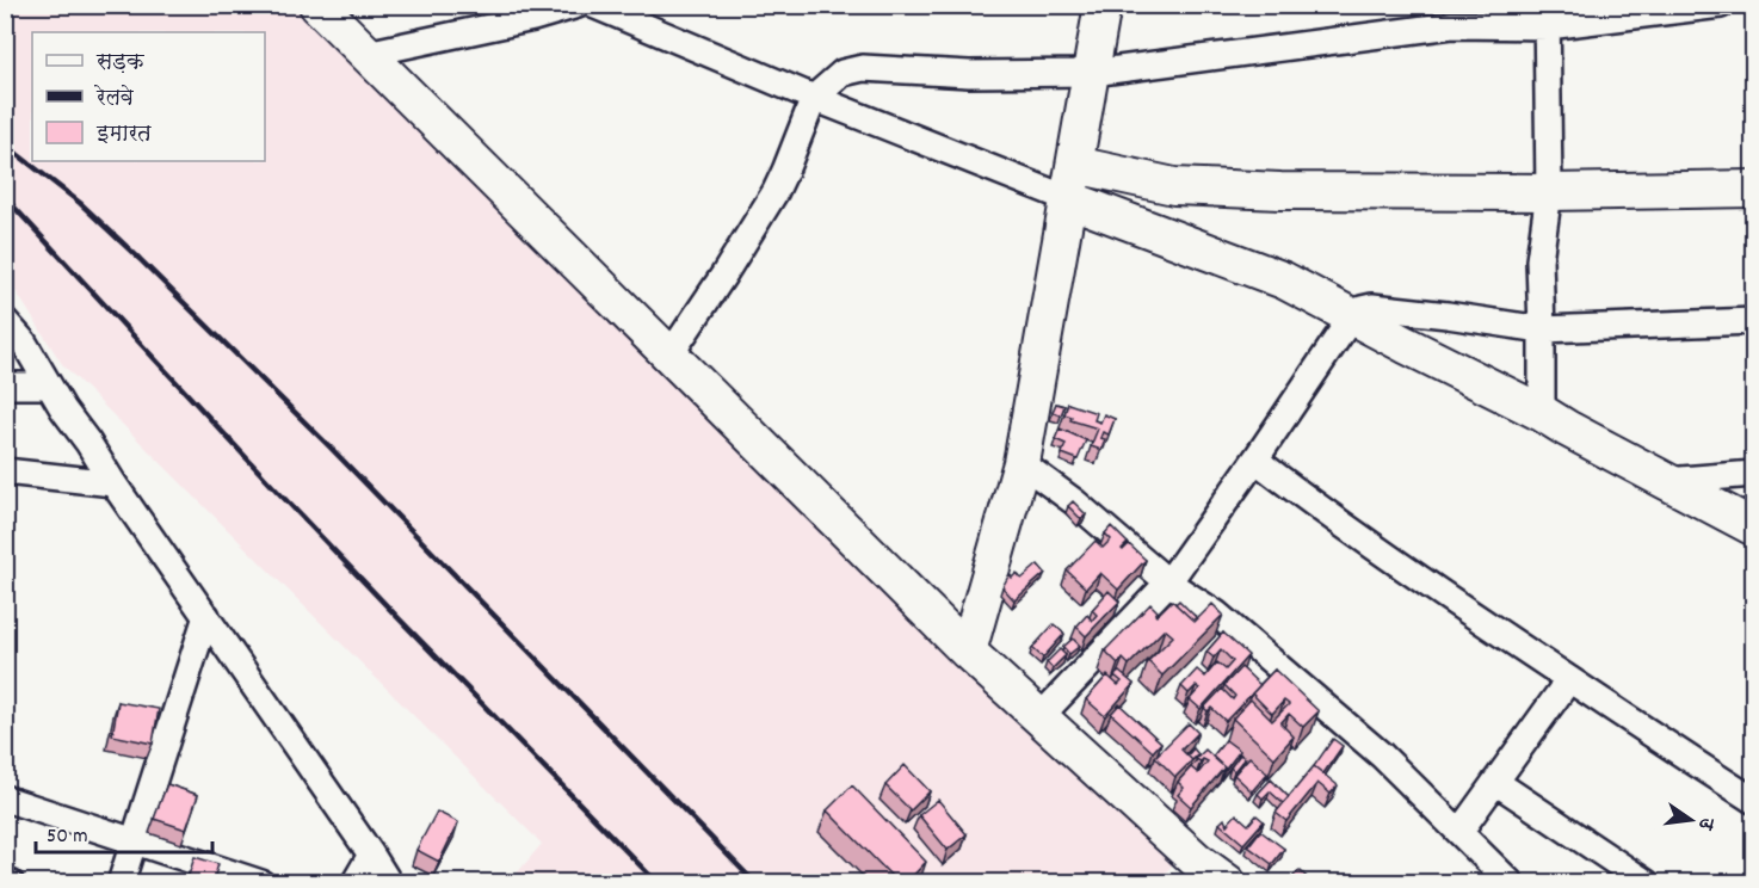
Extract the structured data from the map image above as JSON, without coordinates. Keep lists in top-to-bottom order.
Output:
{
  "legend": ["सड़क", "रेलवे", "इमारत"],
  "scale_bar": "50 m",
  "north": "right"
}
